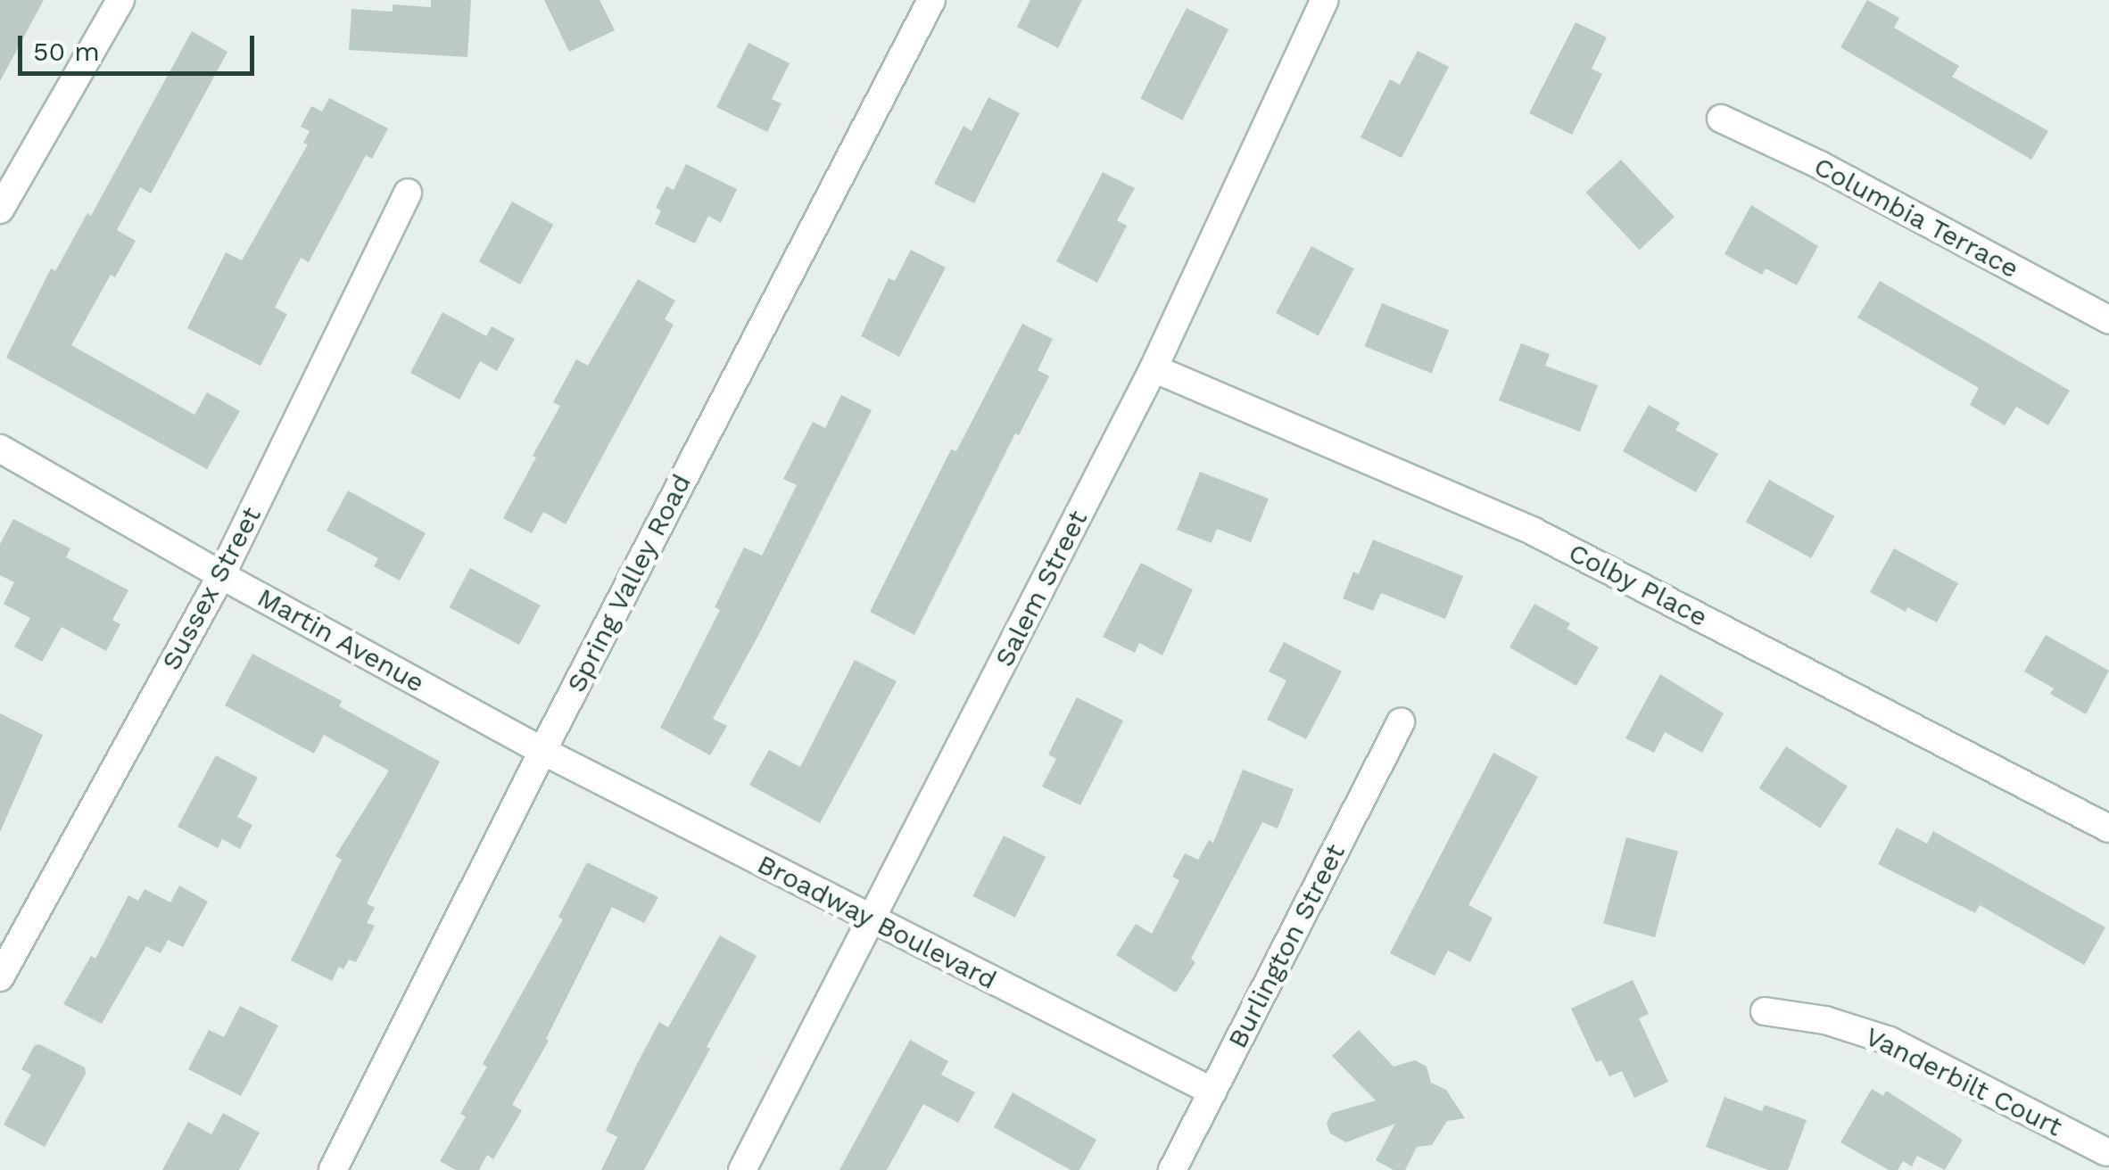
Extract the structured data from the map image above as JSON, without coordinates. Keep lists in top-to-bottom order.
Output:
{
  "streets": {
    "street": [
      "Columbia Terrace",
      "Spring Valley Road",
      "Colby Place",
      "Sussex Street",
      "Salem Street",
      "Martin Avenue",
      "Broadway Boulevard",
      "Burlington Street",
      "Vanderbilt Court"
    ]
  },
  "crossings": [
    ["Spring Valley Road", "Martin Avenue"],
    ["Spring Valley Road", "Broadway Boulevard"],
    ["Colby Place", "Salem Street"],
    ["Sussex Street", "Martin Avenue"],
    ["Salem Street", "Broadway Boulevard"],
    ["Martin Avenue", "Broadway Boulevard"],
    ["Broadway Boulevard", "Burlington Street"]
  ],
  "scale_bar": "50 m"
}
